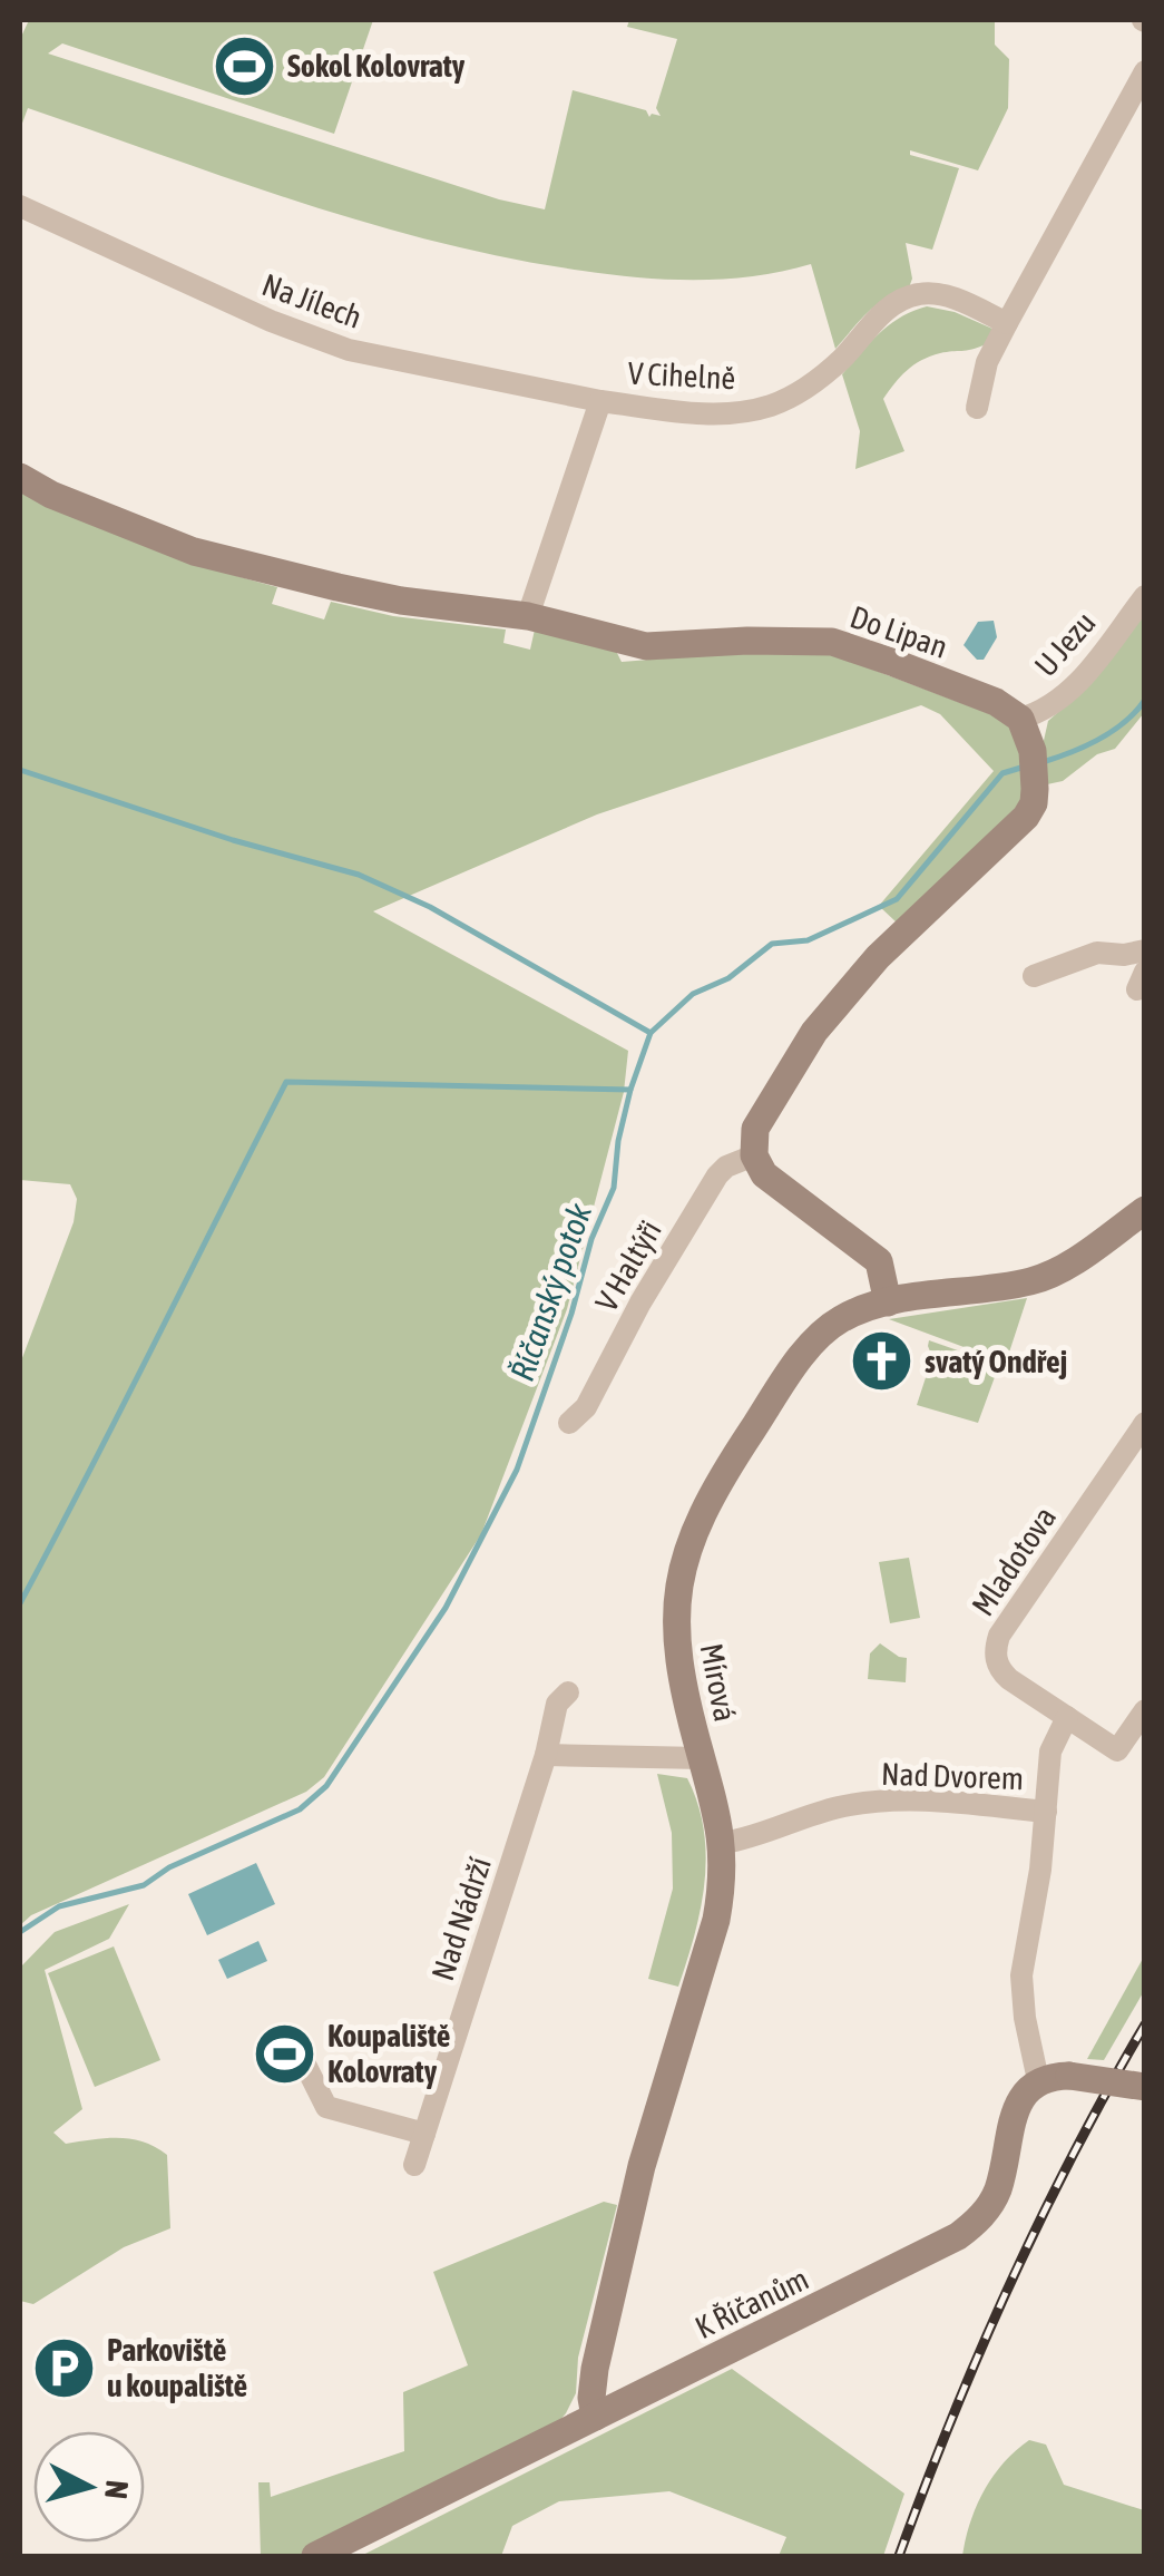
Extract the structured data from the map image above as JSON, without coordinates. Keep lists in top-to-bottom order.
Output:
{
  "streets": {
    "street": [
      "Na Jílech",
      "V Cihelně",
      "Do Lipan",
      "U Jezu",
      "V Haltýři",
      "Mladotova",
      "Mírová",
      "Nad Dvorem",
      "Nad Nádrží",
      "K Říčanům"
    ]
  },
  "crossings": [
    ["Na Jílech", "V Cihelně"],
    ["V Cihelně", "Do Lipan"],
    ["Do Lipan", "U Jezu"],
    ["Mírová", "Nad Dvorem"],
    ["Mírová", "K Říčanům"],
    ["Nad Dvorem", "K Říčanům"]
  ],
  "water": ["Říčanský potok"],
  "places": {
    "sports": ["Sokol Kolovraty", "Koupaliště Kolovraty"],
    "church": ["svatý Ondřej"],
    "parking": ["Parkoviště u koupaliště"]
  },
  "north": "right"
}
